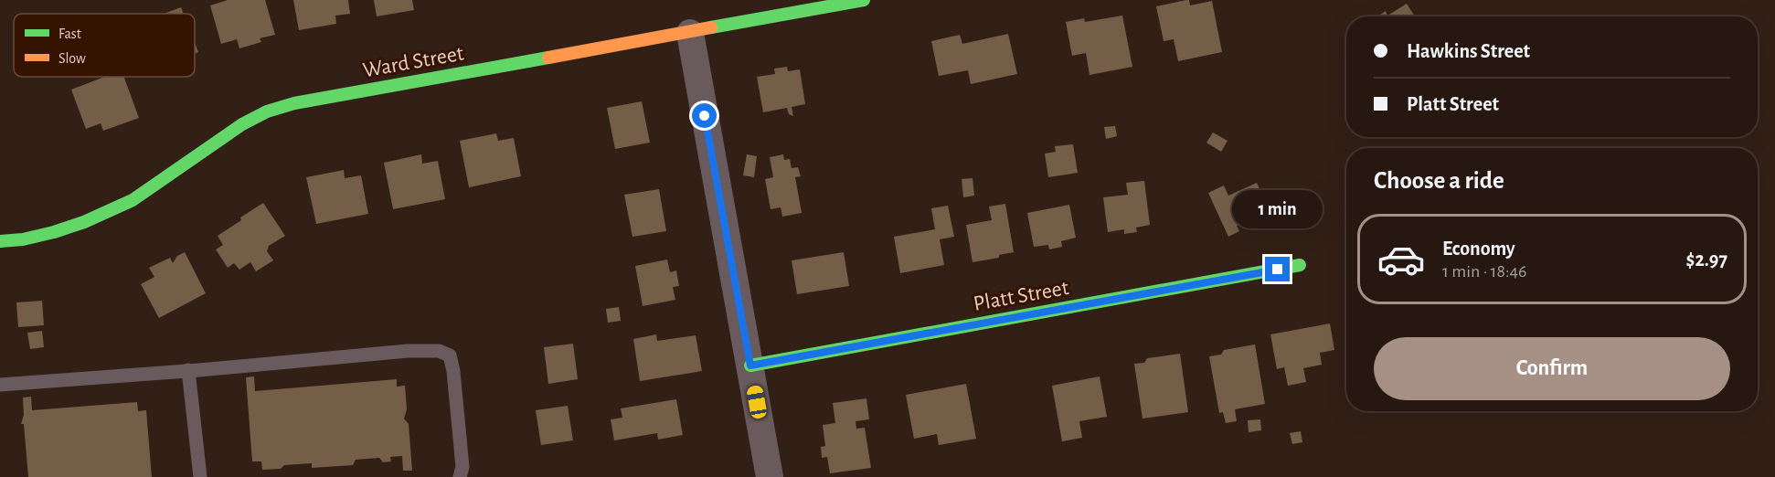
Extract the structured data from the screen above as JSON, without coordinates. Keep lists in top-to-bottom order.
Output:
{
  "streets": {
    "street": ["Ward Street", "Platt Street"]
  },
  "legend": ["Fast", "Slow"],
  "page": {
    "banner": ["Hawkins Street", "Platt Street"],
    "heading": "Choose a ride",
    "bubble": "1 min",
    "list": [
      {
        "name": "Economy",
        "note": "1 min · 18:46",
        "value": "$2.97"
      }
    ],
    "buttons": "Confirm"
  }
}
